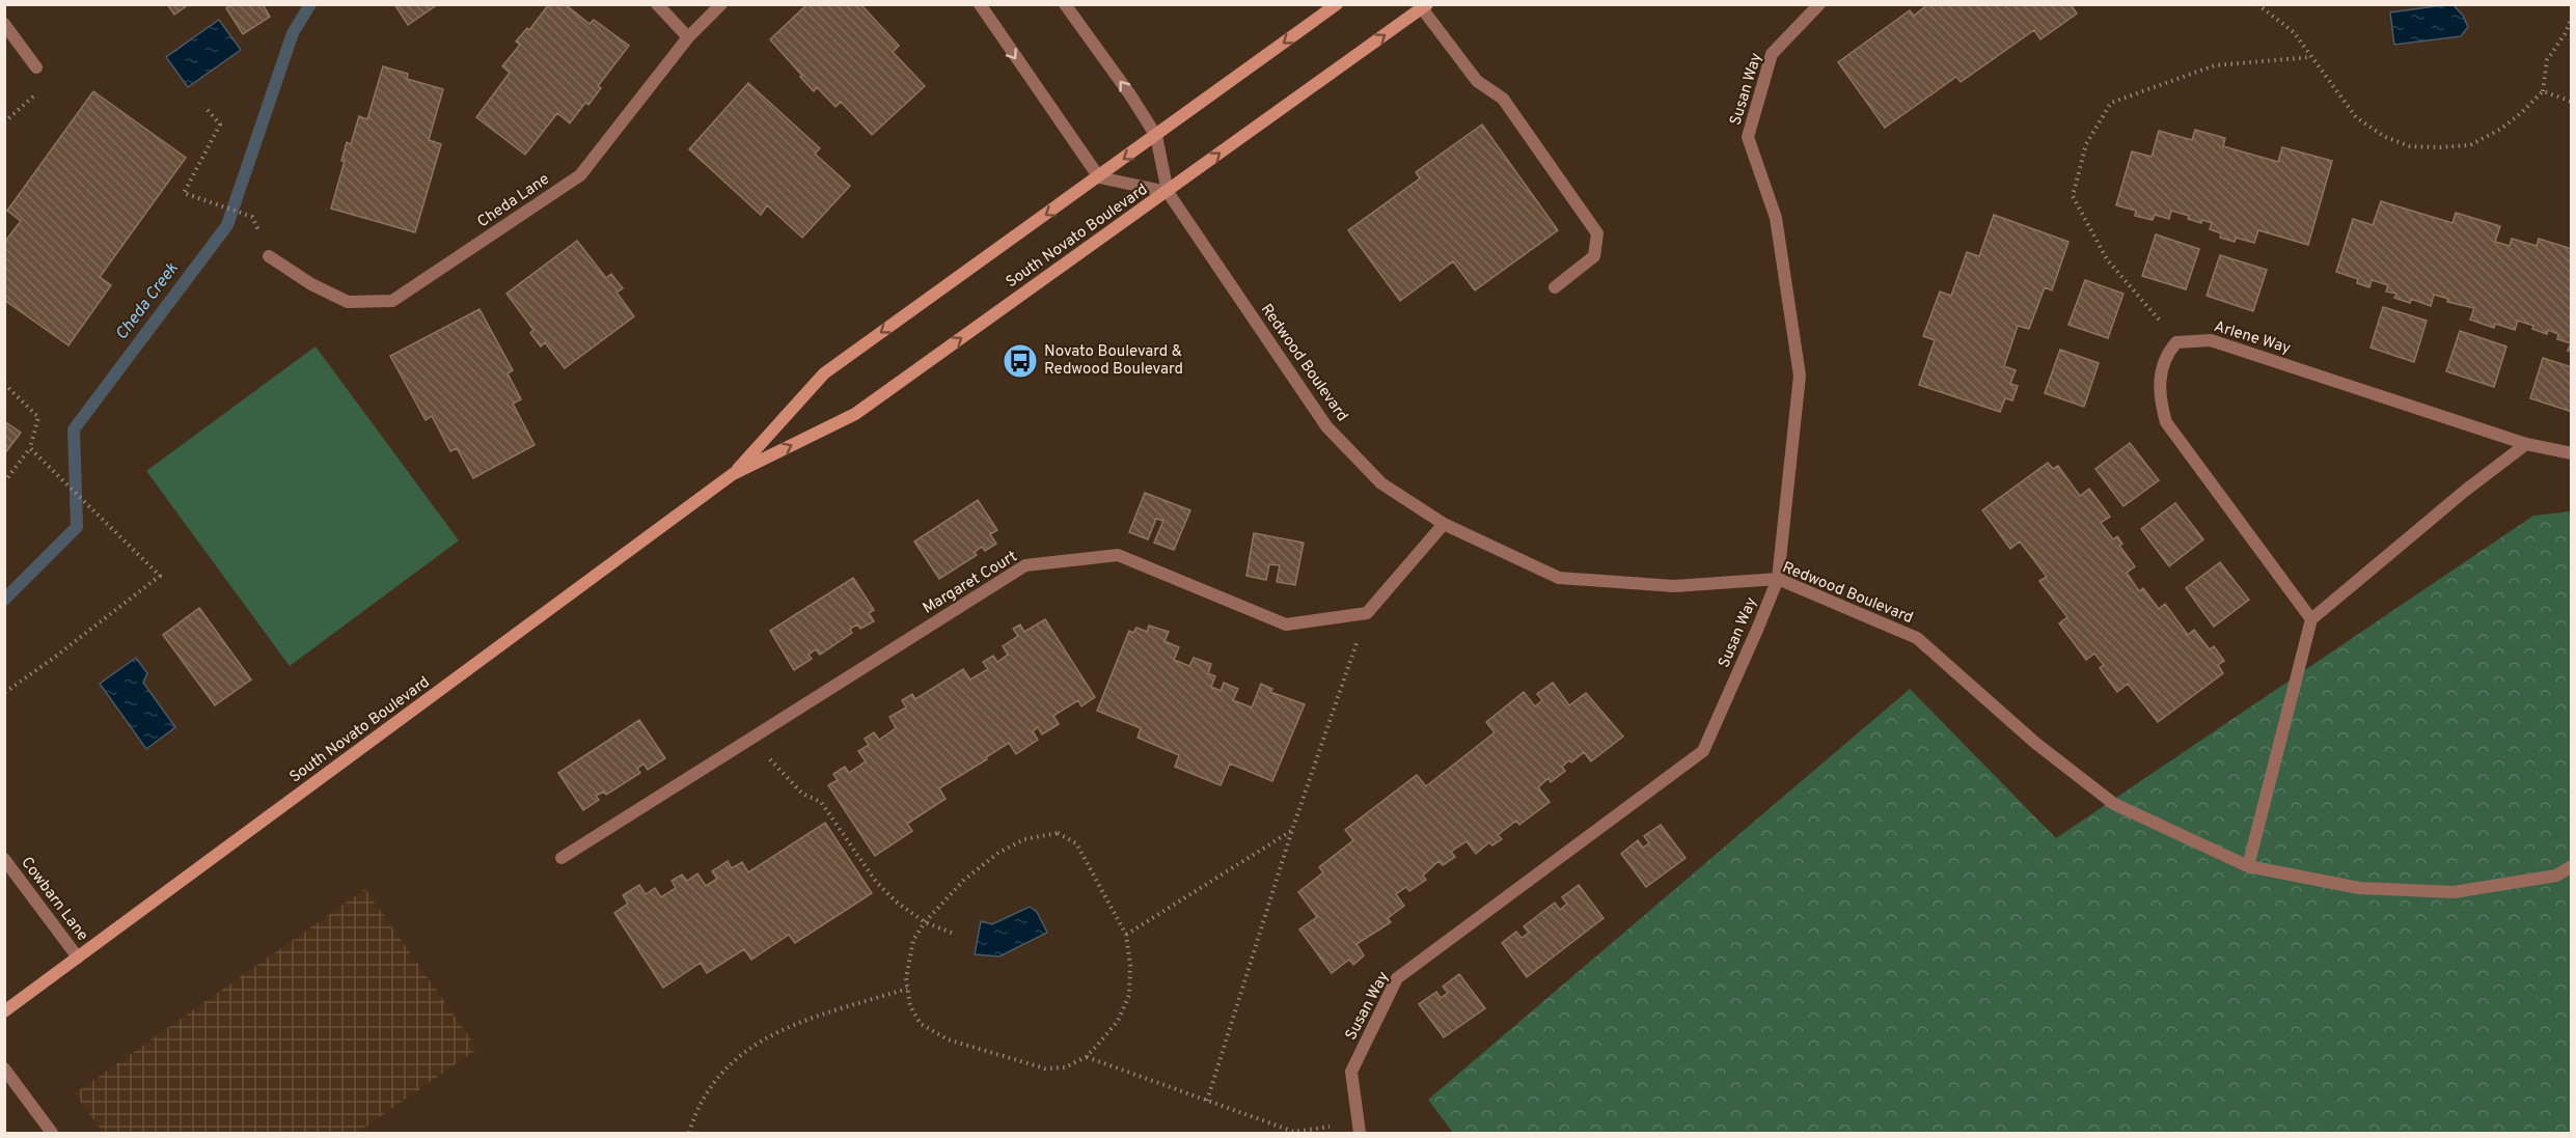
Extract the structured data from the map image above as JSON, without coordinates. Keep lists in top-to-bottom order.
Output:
{
  "streets": {
    "main road": ["South Novato Boulevard"],
    "street": [
      "Susan Way",
      "Cheda Lane",
      "Arlene Way",
      "Redwood Boulevard",
      "Margaret Court",
      "Cowbarn Lane"
    ]
  },
  "crossings": [
    ["Susan Way", "Redwood Boulevard"],
    ["South Novato Boulevard", "Redwood Boulevard"],
    ["South Novato Boulevard", "Cowbarn Lane"]
  ],
  "water": ["Cheda Creek"],
  "places": {
    "bus stop": ["Novato Boulevard & Redwood Boulevard"]
  }
}
